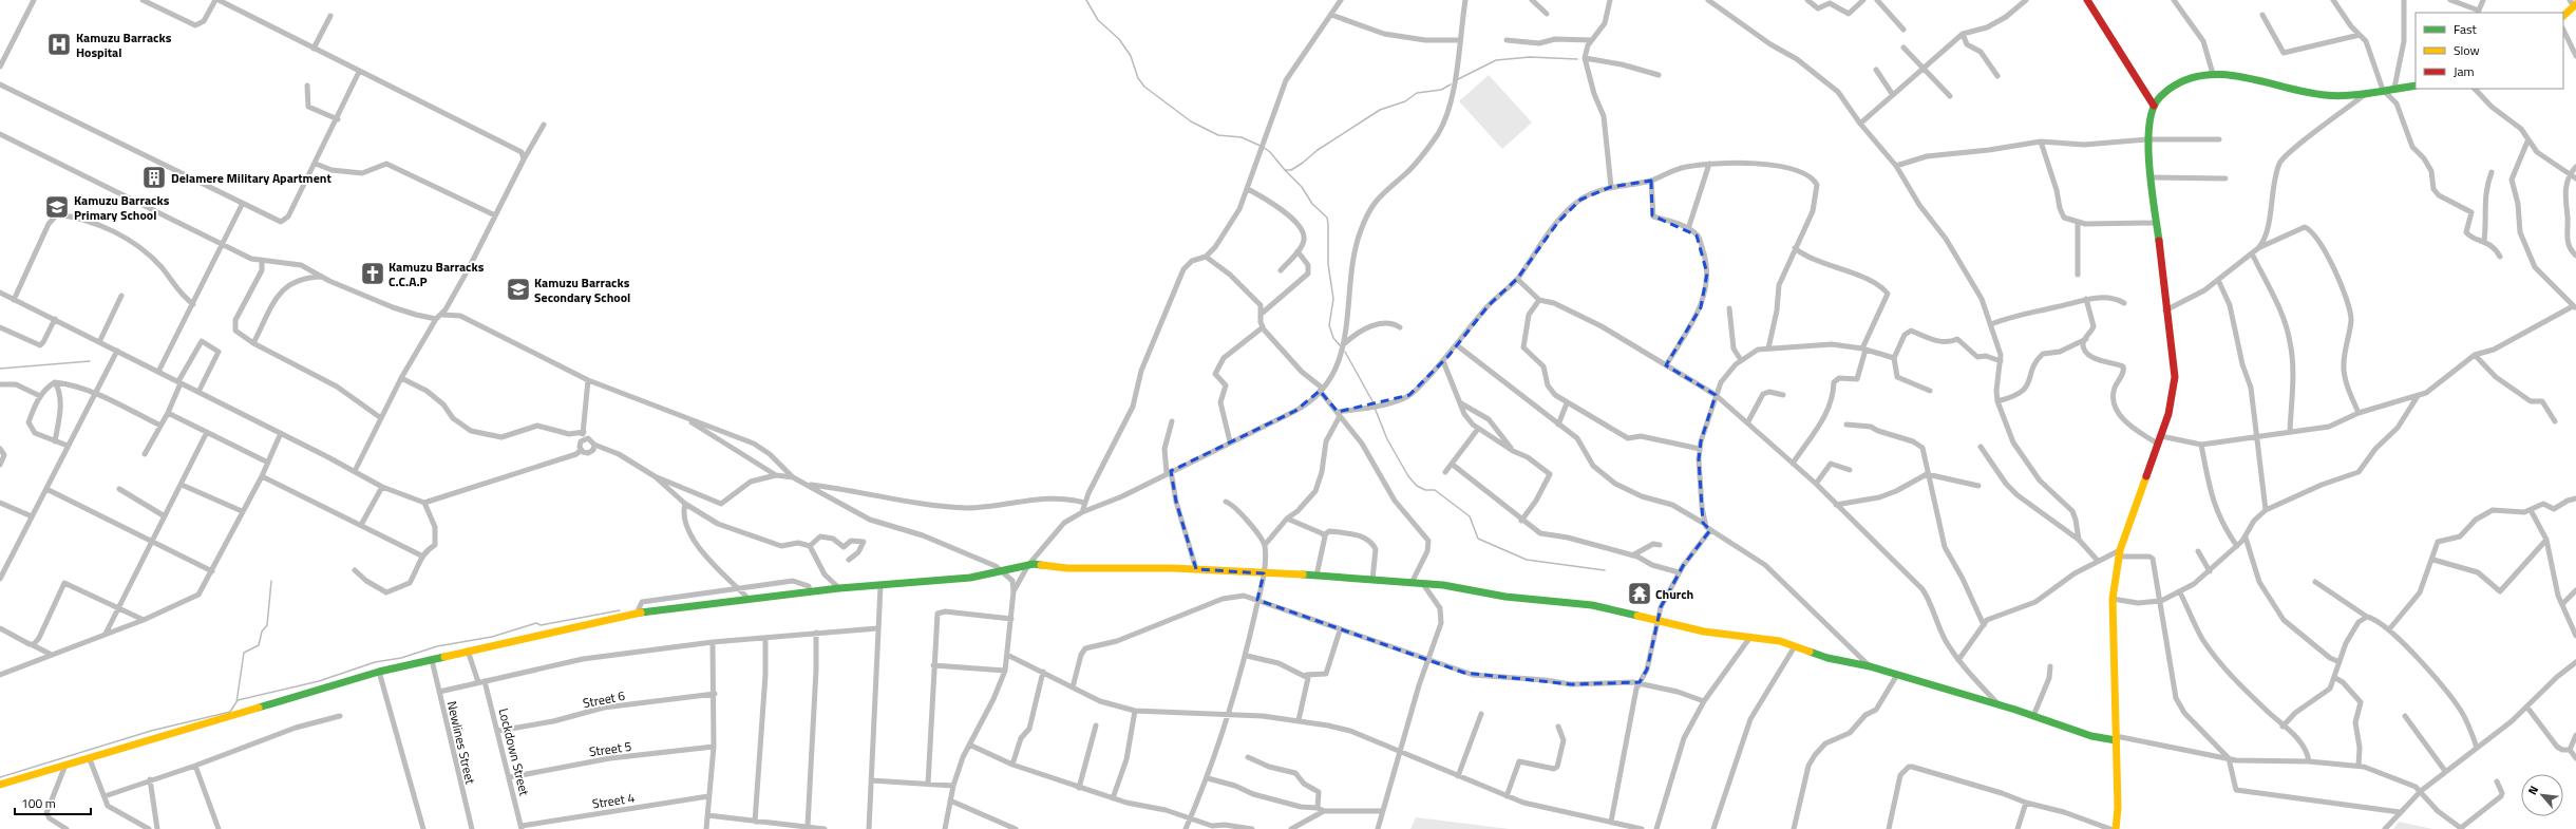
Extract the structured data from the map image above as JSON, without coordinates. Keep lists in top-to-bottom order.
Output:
{
  "streets": {
    "street": [
      "Street 6",
      "Newlines Street",
      "Street 5",
      "Lockdown Street",
      "Street 4"
    ]
  },
  "crossings": [
    ["Street 6", "Lockdown Street"],
    ["Street 5", "Lockdown Street"],
    ["Lockdown Street", "Street 4"]
  ],
  "places": {
    "hospital": ["Kamuzu Barracks Hospital"],
    "building": ["Delamere Military Apartment"],
    "school or university": ["Kamuzu Barracks Primary School", "Kamuzu Barracks Secondary School"],
    "church": ["Kamuzu Barracks C.C.A.P"],
    "temple": ["Church"]
  },
  "legend": ["Fast", "Slow", "Jam"],
  "scale_bar": "100 m",
  "north": "top left"
}
